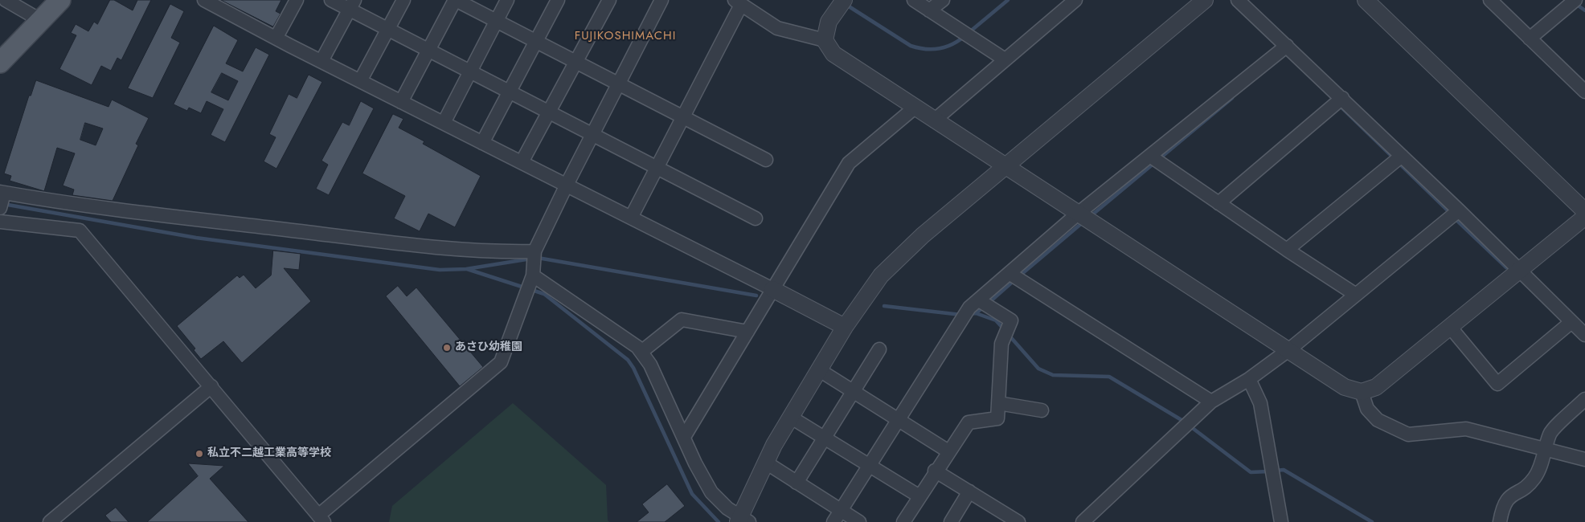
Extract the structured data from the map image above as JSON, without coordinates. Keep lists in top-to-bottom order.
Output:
{
  "districts": ["FUJIKOSHIMACHI"],
  "places": ["あさひ幼稚園", "私立不二越工業高等学校"]
}
